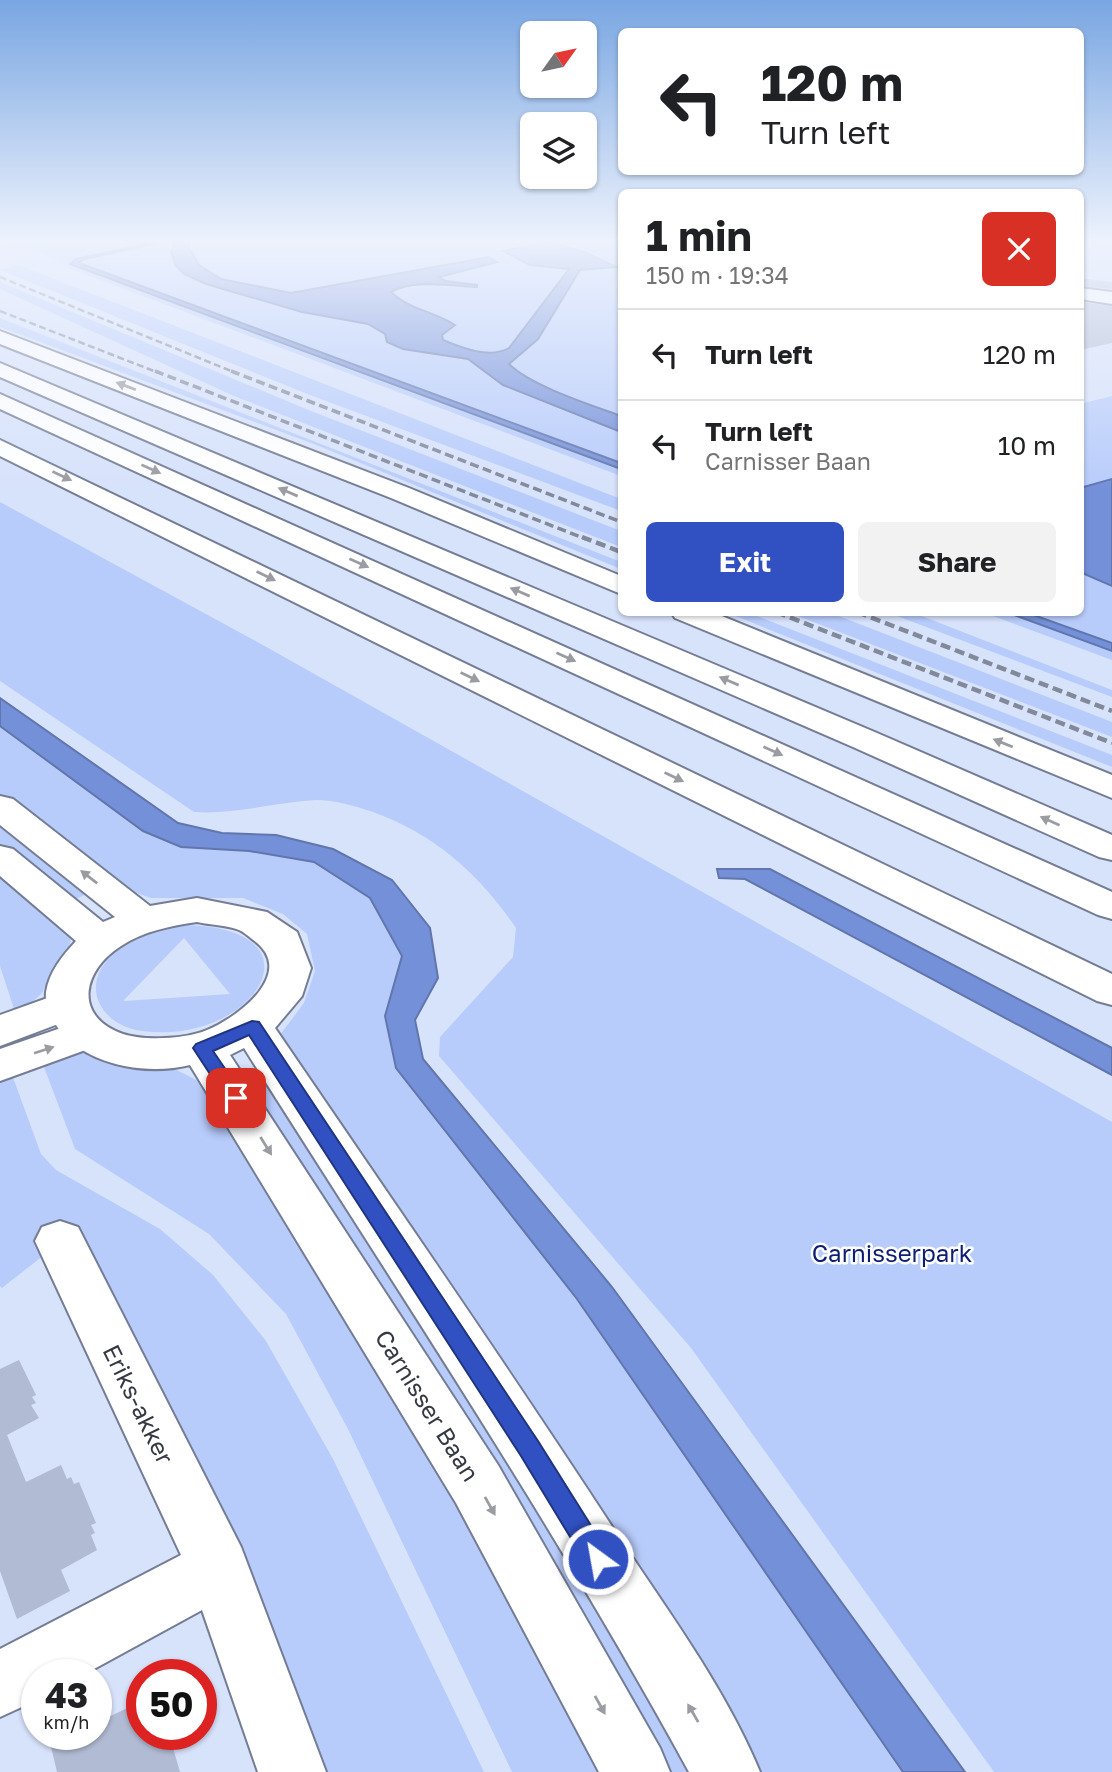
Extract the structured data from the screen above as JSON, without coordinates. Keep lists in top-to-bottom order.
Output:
{
  "streets": {
    "main road": ["Eriks-akker", "Carnisser Baan"]
  },
  "parks": ["Carnisserpark"],
  "north": "top right",
  "page": {
    "turn": ["120 m", "Turn left"],
    "heading": ["1 min", "150 m · 19:34"],
    "list": [
      {
        "name": "Turn left",
        "value": "120 m"
      },
      {
        "name": "Turn left",
        "note": "Carnisser Baan",
        "value": "10 m"
      }
    ],
    "buttons": ["Exit", "Share"],
    "speed": "43 km/h",
    "limit": "50"
  }
}
